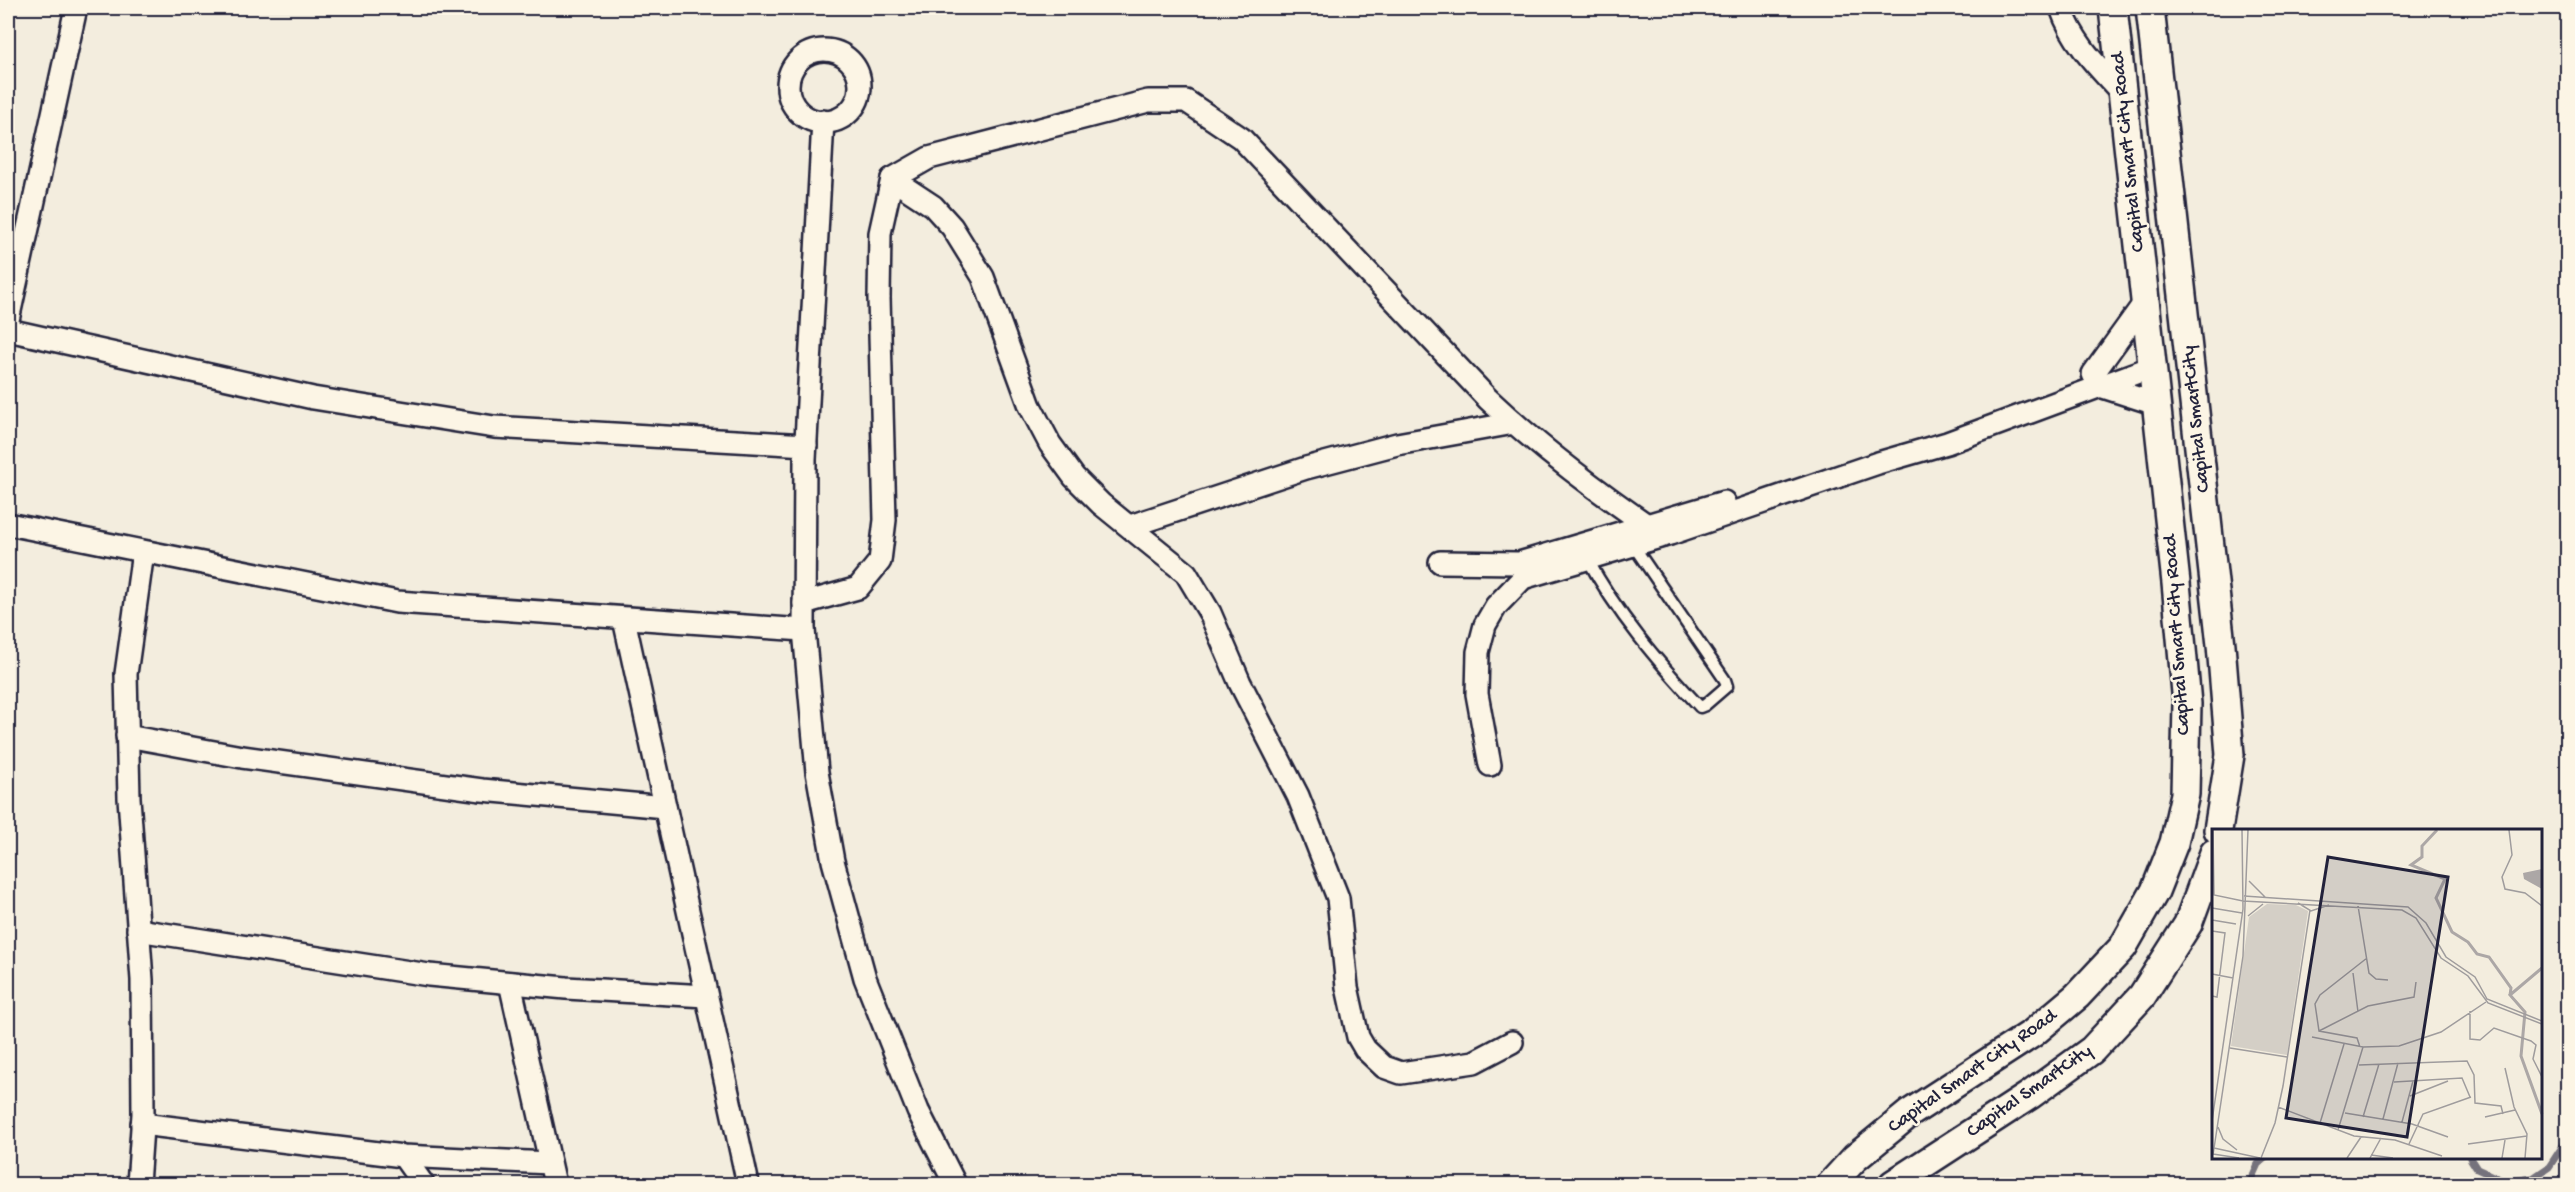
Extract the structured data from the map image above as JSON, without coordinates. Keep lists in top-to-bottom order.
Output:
{
  "streets": {
    "street": ["Capital Smart City Road", "Capital SmartCity"]
  }
}
